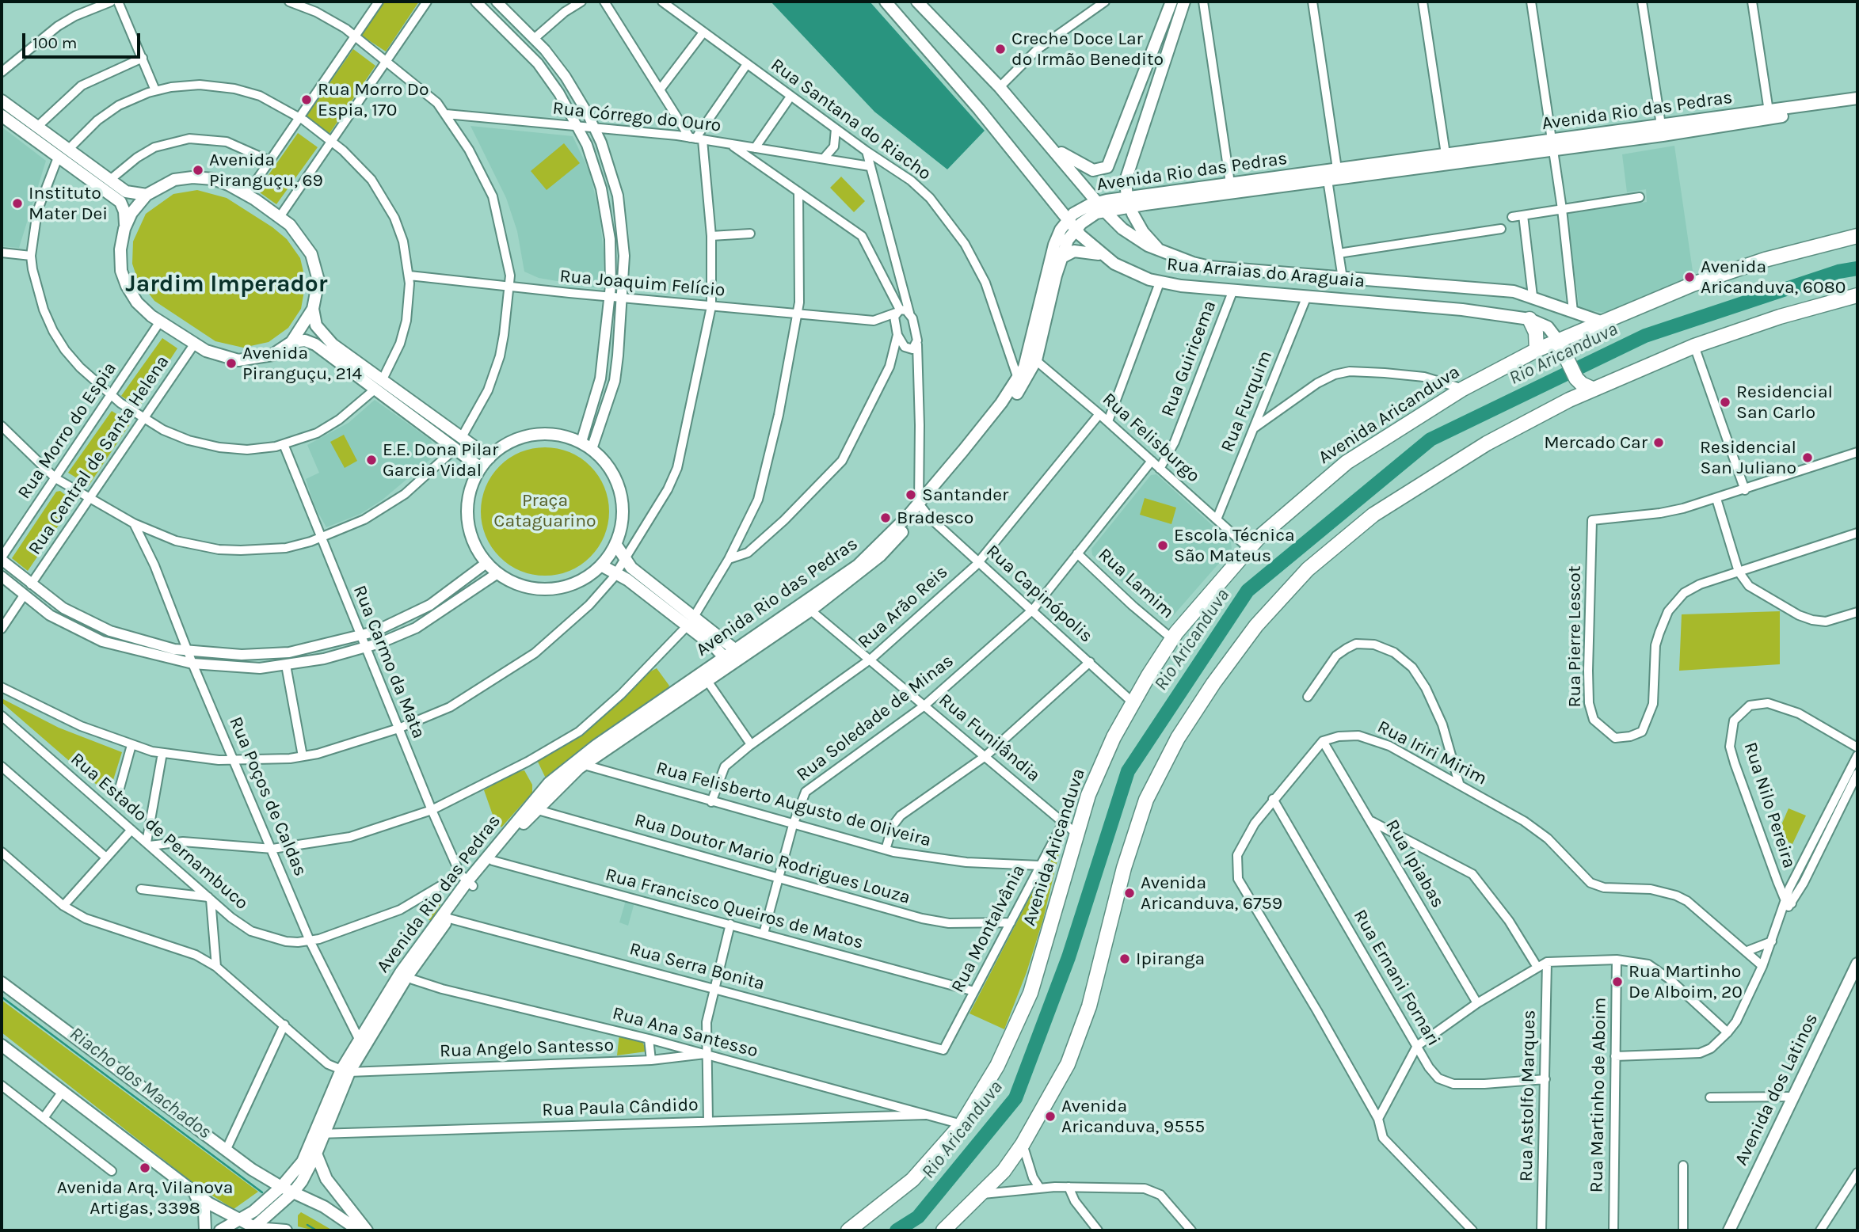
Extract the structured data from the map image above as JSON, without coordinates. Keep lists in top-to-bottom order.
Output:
{
  "streets": {
    "highway": ["Avenida Aricanduva"],
    "main road": ["Avenida Rio das Pedras", "Rua Arraias do Araguaia", "Avenida dos Latinos"],
    "street": [
      "Rua Córrego do Ouro",
      "Rua Santana do Riacho",
      "Rua Joaquim Felício",
      "Rua Guiricema",
      "Rua Furquim",
      "Rua Morro do Espia",
      "Rua Felisburgo",
      "Rua Central de Santa Helena",
      "Rua Lamim",
      "Rua Capinópolis",
      "Rua Arão Reis",
      "Rua Pierre Lescot",
      "Rua Carmo da Mata",
      "Rua Soledade de Minas",
      "Rua Funilândia",
      "Rua Iriri Mirim",
      "Rua Poços de Caldas",
      "Rua Felisberto Augusto de Oliveira",
      "Rua Nilo Pereira",
      "Rua Estado de Pernambuco",
      "Rua Doutor Mario Rodrigues Louza",
      "Rua Ipiabas",
      "Rua Francisco Queiros de Matos",
      "Rua Montalvânia",
      "Rua Serra Bonita",
      "Rua Ernani Fornari",
      "Rua Ana Santesso",
      "Rua Angelo Santesso",
      "Rua Martinho de Aboim",
      "Rua Astolfo Marques",
      "Rua Paula Cândido"
    ]
  },
  "crossings": [
    ["Avenida Rio das Pedras", "Rua Santana do Riacho"],
    ["Avenida Rio das Pedras", "Rua Arraias do Araguaia"],
    ["Avenida Rio das Pedras", "Rua Felisburgo"],
    ["Avenida Rio das Pedras", "Rua Capinópolis"],
    ["Avenida Rio das Pedras", "Rua Carmo da Mata"],
    ["Avenida Rio das Pedras", "Rua Funilândia"],
    ["Avenida Rio das Pedras", "Rua Poços de Caldas"],
    ["Avenida Rio das Pedras", "Rua Felisberto Augusto de Oliveira"],
    ["Avenida Rio das Pedras", "Rua Estado de Pernambuco"],
    ["Avenida Rio das Pedras", "Rua Doutor Mario Rodrigues Louza"],
    ["Avenida Rio das Pedras", "Rua Francisco Queiros de Matos"],
    ["Avenida Rio das Pedras", "Rua Serra Bonita"],
    ["Avenida Rio das Pedras", "Rua Ana Santesso"],
    ["Avenida Rio das Pedras", "Rua Angelo Santesso"],
    ["Avenida Rio das Pedras", "Rua Paula Cândido"],
    ["Rua Arraias do Araguaia", "Rua Guiricema"],
    ["Rua Arraias do Araguaia", "Rua Furquim"],
    ["Rua Arraias do Araguaia", "Avenida Aricanduva"],
    ["Rua Guiricema", "Rua Felisburgo"],
    ["Rua Furquim", "Rua Felisburgo"],
    ["Avenida Aricanduva", "Rua Felisburgo"],
    ["Avenida Aricanduva", "Rua Lamim"],
    ["Avenida Aricanduva", "Rua Capinópolis"],
    ["Avenida Aricanduva", "Rua Funilândia"],
    ["Avenida Aricanduva", "Rua Ana Santesso"],
    ["Rua Morro do Espia", "Rua Central de Santa Helena"],
    ["Rua Felisburgo", "Rua Arão Reis"],
    ["Rua Felisburgo", "Rua Soledade de Minas"],
    ["Rua Lamim", "Rua Soledade de Minas"],
    ["Rua Capinópolis", "Rua Arão Reis"],
    ["Rua Capinópolis", "Rua Soledade de Minas"],
    ["Rua Arão Reis", "Rua Funilândia"],
    ["Rua Arão Reis", "Rua Felisberto Augusto de Oliveira"],
    ["Rua Carmo da Mata", "Rua Estado de Pernambuco"],
    ["Rua Soledade de Minas", "Rua Funilândia"],
    ["Rua Soledade de Minas", "Rua Felisberto Augusto de Oliveira"],
    ["Rua Soledade de Minas", "Rua Doutor Mario Rodrigues Louza"],
    ["Rua Soledade de Minas", "Rua Francisco Queiros de Matos"],
    ["Rua Funilândia", "Rua Montalvânia"],
    ["Rua Iriri Mirim", "Rua Ipiabas"],
    ["Rua Poços de Caldas", "Rua Estado de Pernambuco"],
    ["Rua Felisberto Augusto de Oliveira", "Rua Montalvânia"],
    ["Rua Doutor Mario Rodrigues Louza", "Rua Montalvânia"],
    ["Rua Francisco Queiros de Matos", "Rua Montalvânia"],
    ["Rua Montalvânia", "Rua Serra Bonita"],
    ["Rua Ernani Fornari", "Rua Astolfo Marques"],
    ["Rua Ana Santesso", "Rua Angelo Santesso"],
    ["Rua Ana Santesso", "Rua Paula Cândido"]
  ],
  "districts": ["Jardim Imperador"],
  "water": ["Rio Aricanduva", "Riacho dos Machados"],
  "parks": ["Praça Cataguarino"],
  "places": [
    "Creche Doce Lar do Irmão Benedito",
    "Rua Morro Do Espia, 170",
    "Avenida Piranguçu, 69",
    "Instituto Mater Dei",
    "Avenida Aricanduva, 6080",
    "Avenida Piranguçu, 214",
    "Residencial San Carlo",
    "Mercado Car",
    "Residencial San Juliano",
    "E.E. Dona Pilar Garcia Vidal",
    "Santander",
    "Bradesco",
    "Escola Técnica São Mateus",
    "Avenida Aricanduva, 6759",
    "Ipiranga",
    "Rua Martinho De Alboim, 20",
    "Avenida Aricanduva, 9555",
    "Avenida Arq. Vilanova Artigas, 3398"
  ],
  "scale_bar": "100 m"
}
